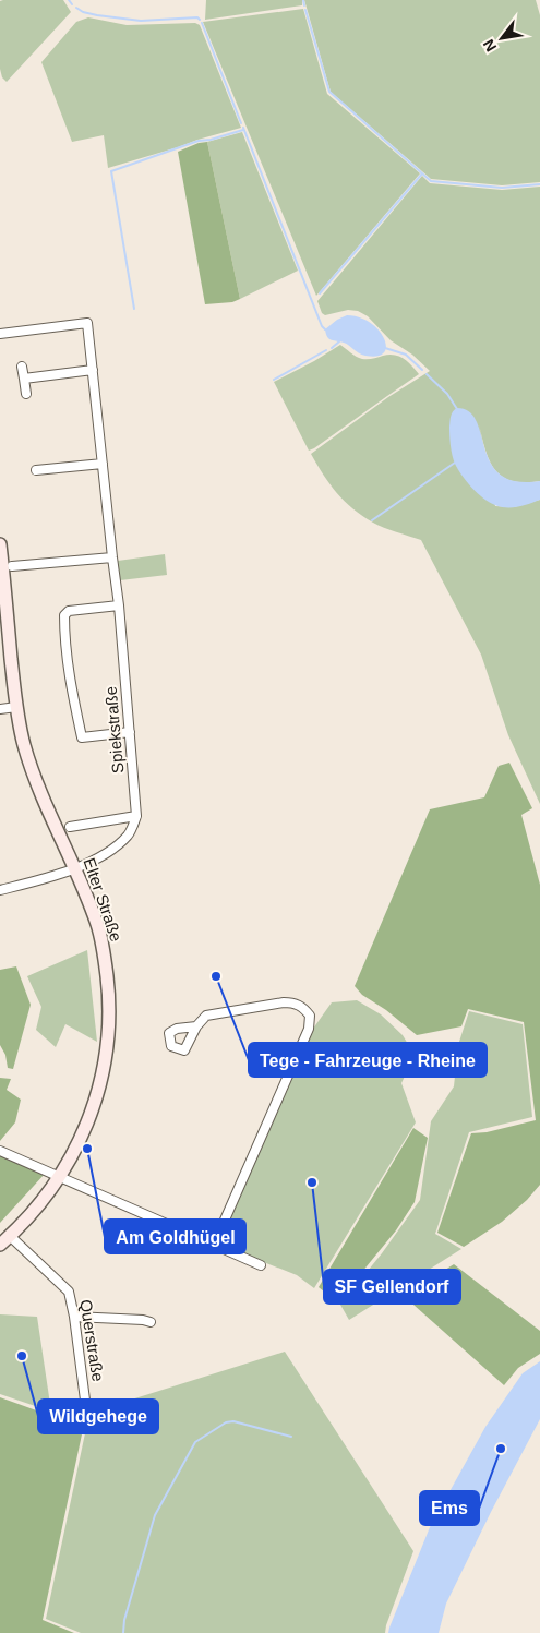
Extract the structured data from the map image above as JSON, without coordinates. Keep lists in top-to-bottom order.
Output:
{
  "streets": {
    "main road": ["Elter Straße"],
    "street": ["Spiekstraße", "Querstraße"]
  },
  "crossings": [
    ["Elter Straße", "Querstraße"]
  ],
  "places": [
    "Tege - Fahrzeuge - Rheine",
    "Am Goldhügel",
    "SF Gellendorf",
    "Wildgehege",
    "Ems"
  ],
  "north": "bottom left"
}
